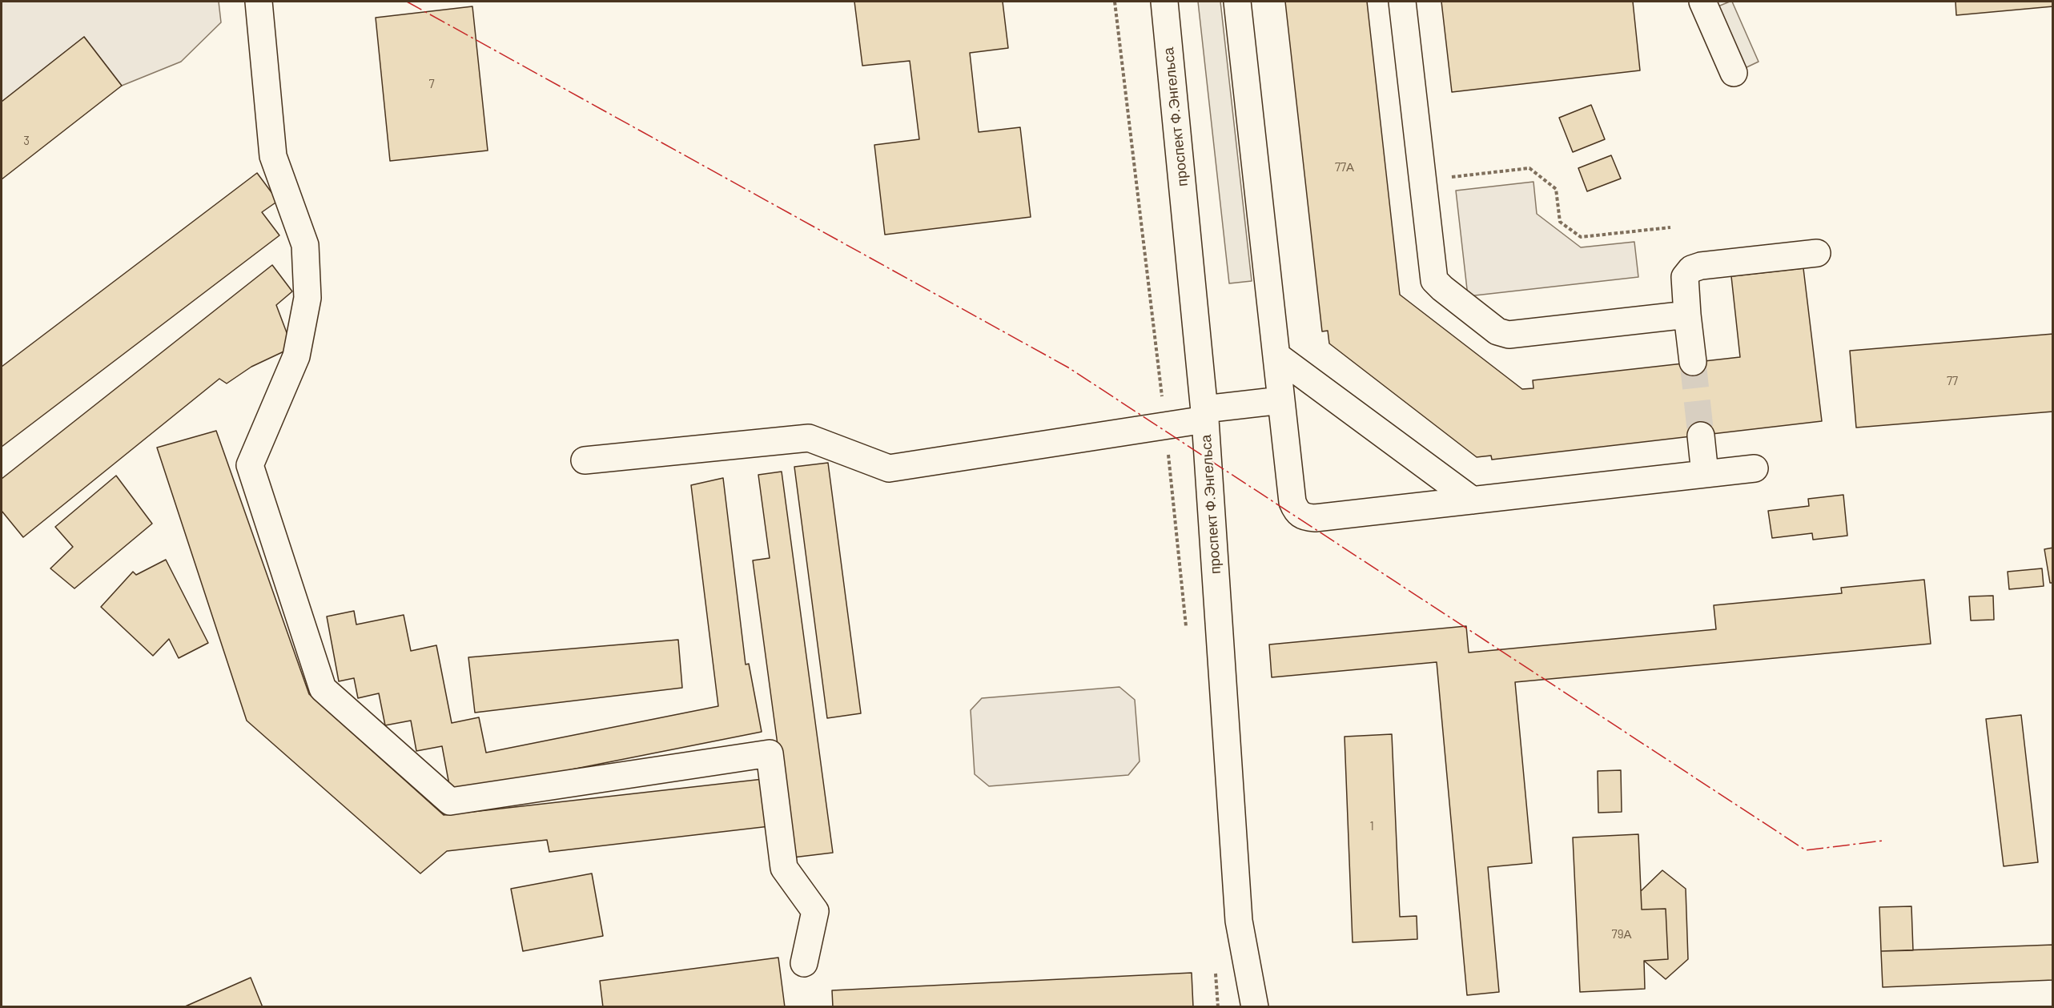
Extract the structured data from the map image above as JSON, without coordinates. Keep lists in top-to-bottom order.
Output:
{
  "streets": {
    "street": ["проспект Ф.Энгельса"]
  },
  "house_numbers": [
    "7",
    "3",
    "77А",
    "77",
    "1",
    "79А"
  ]
}
